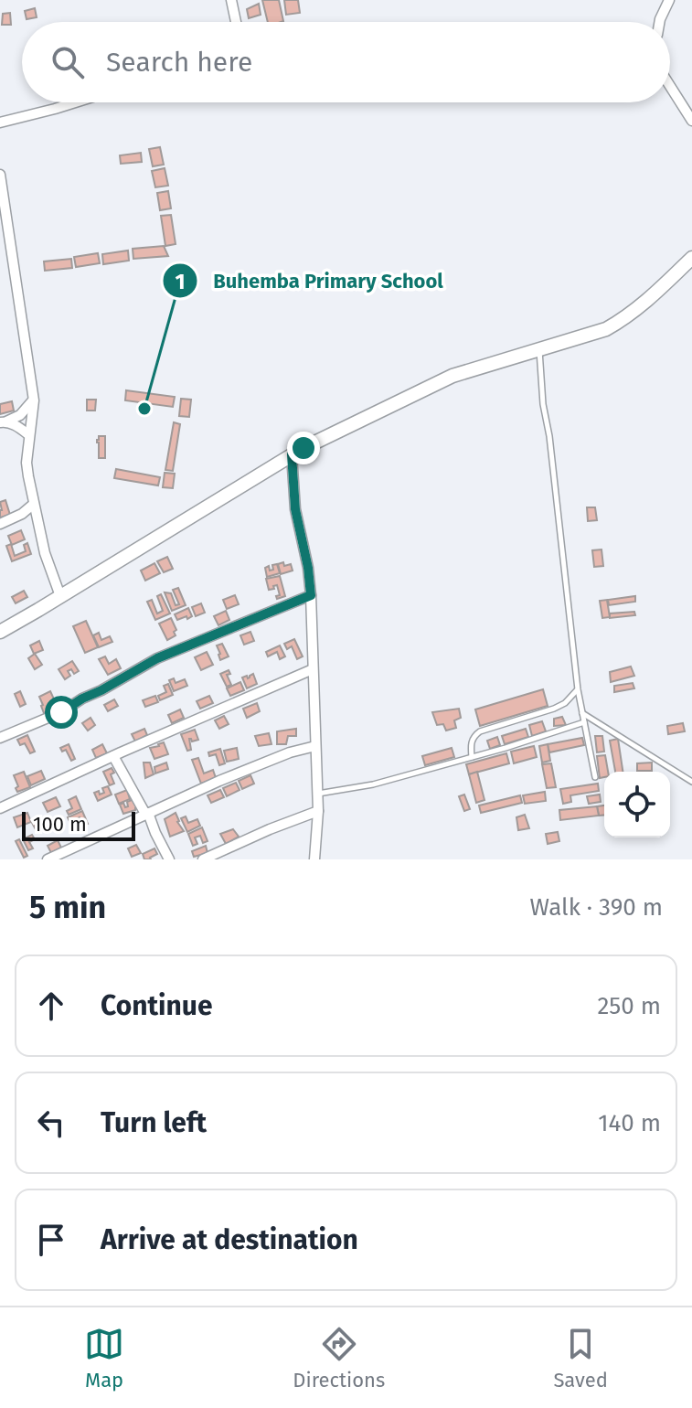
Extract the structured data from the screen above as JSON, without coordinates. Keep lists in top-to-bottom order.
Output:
{
  "places": ["Buhemba Primary School"],
  "scale_bar": "100 m",
  "page": {
    "search": "Search here",
    "scale": "100 m",
    "heading": ["5 min", "Walk · 390 m"],
    "list": [
      ["Continue", "250 m"],
      ["Turn left", "140 m"],
      "Arrive at destination"
    ],
    "nav": ["Map", "Directions", "Saved"]
  }
}
